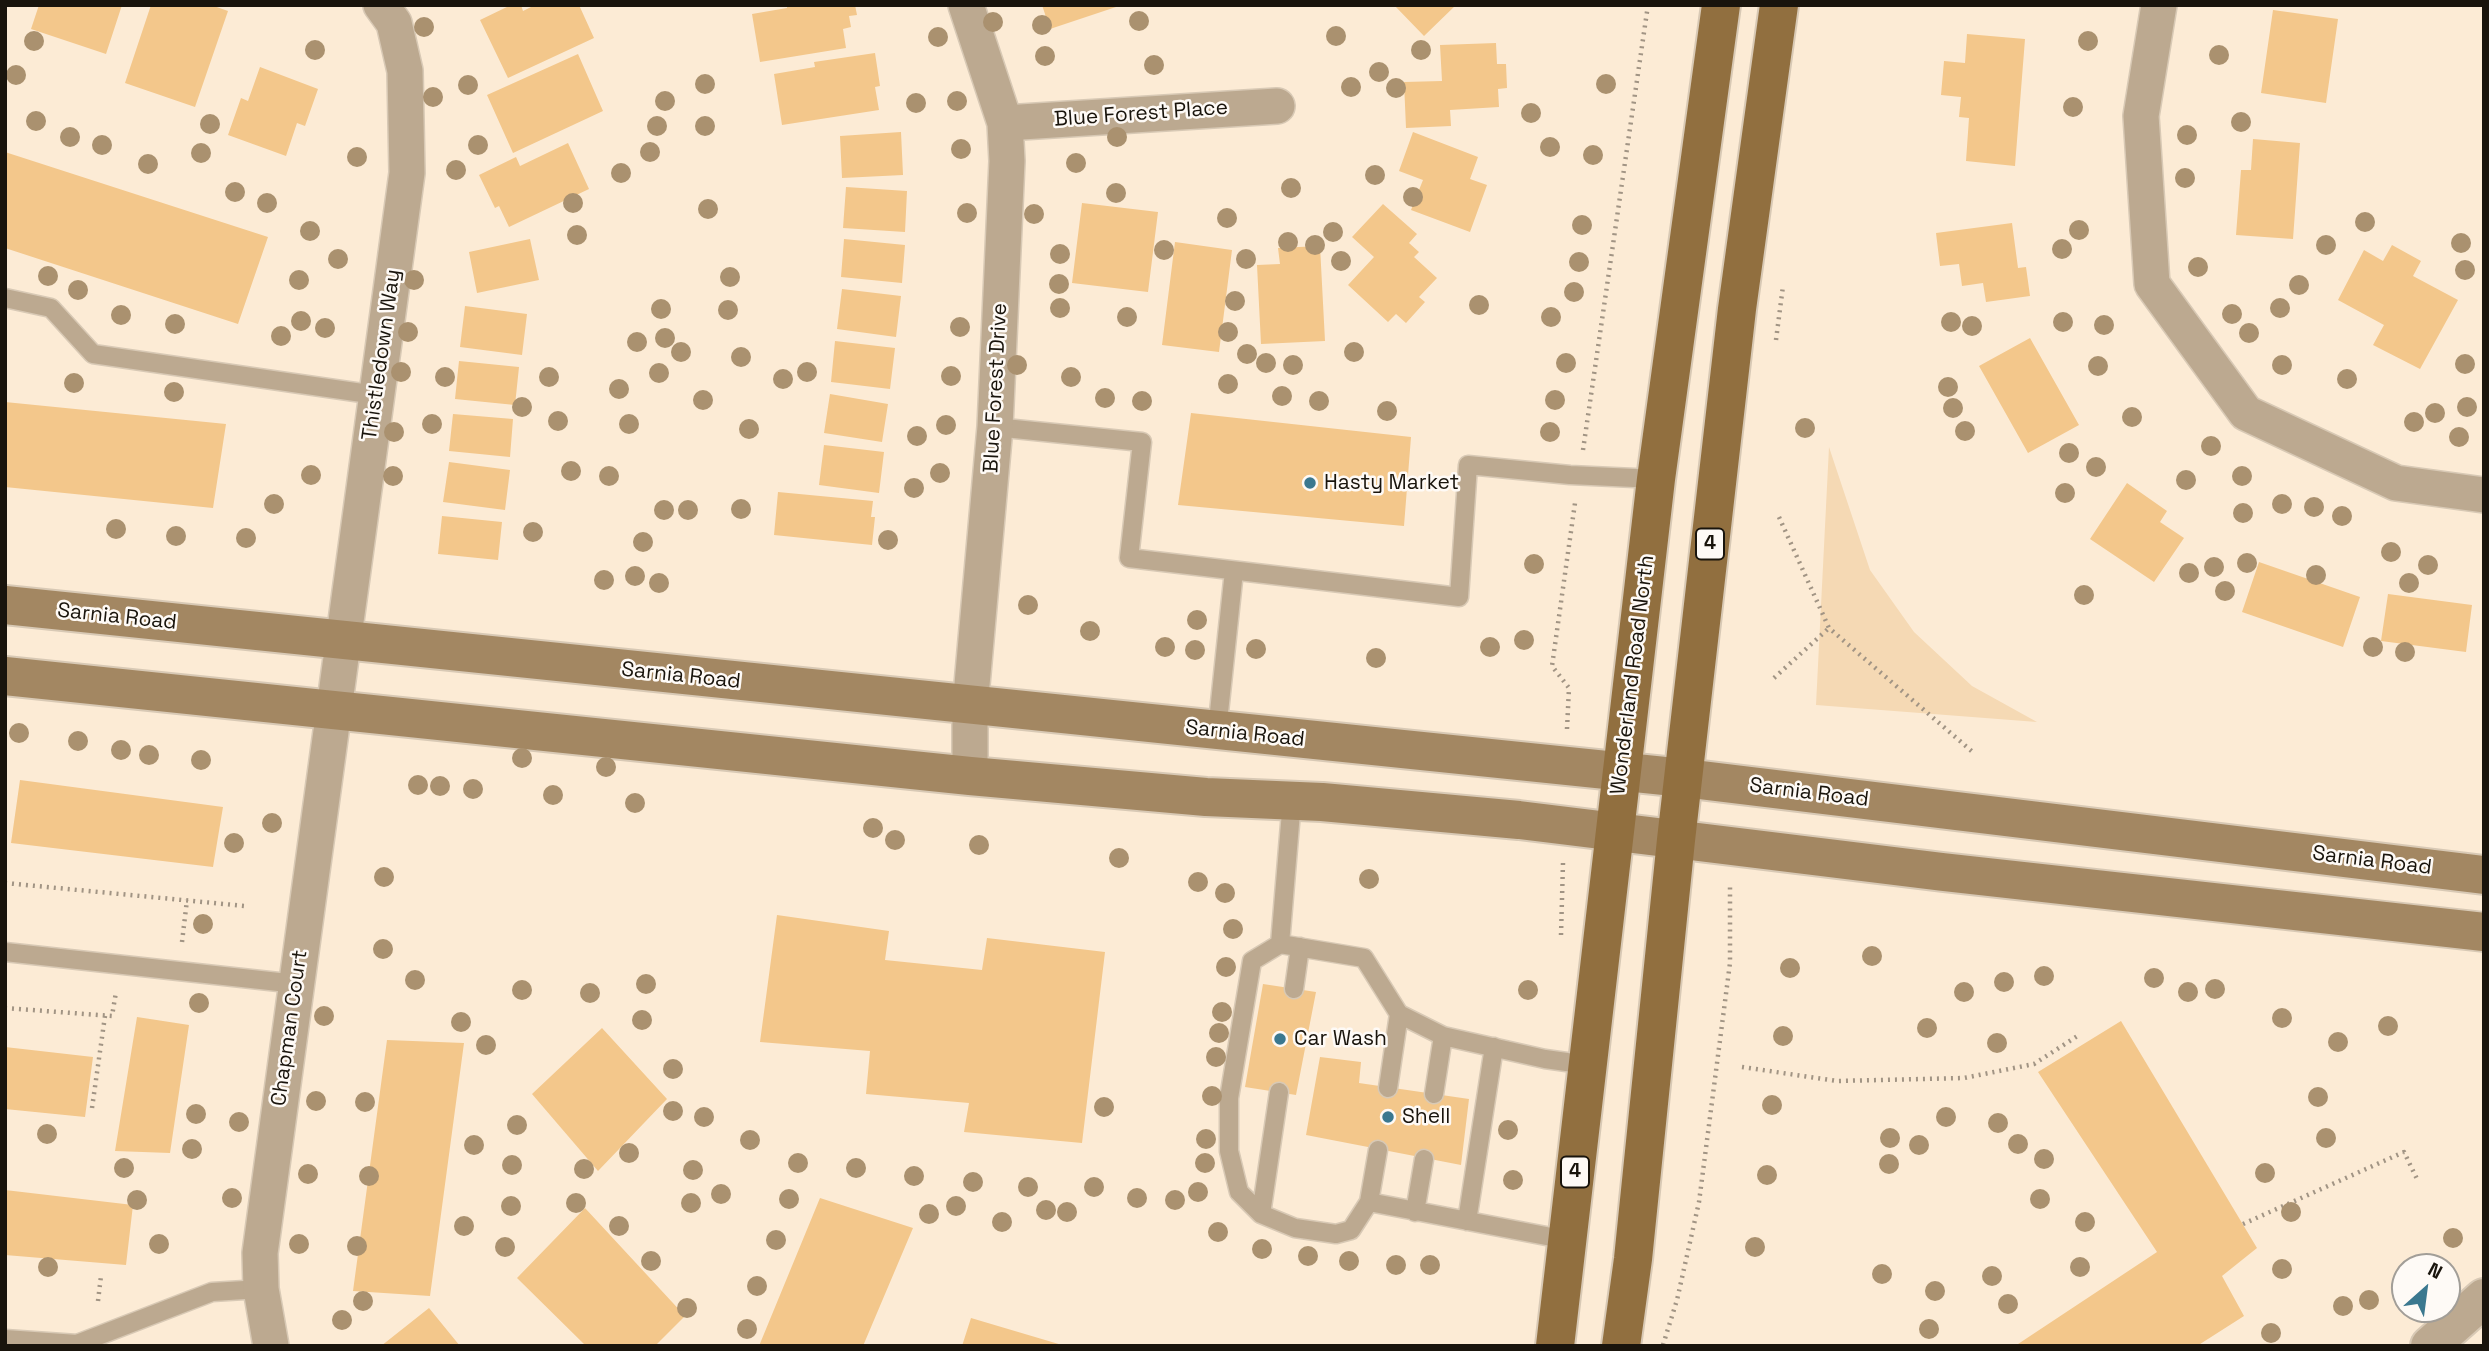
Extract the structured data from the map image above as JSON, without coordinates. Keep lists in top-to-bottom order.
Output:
{
  "streets": {
    "main road": ["4", "Sarnia Road", "Wonderland Road North"],
    "street": [
      "Blue Forest Place",
      "Thistledown Way",
      "Blue Forest Drive",
      "Chapman Court"
    ]
  },
  "crossings": [
    ["Blue Forest Place", "Blue Forest Drive"],
    ["Thistledown Way", "Sarnia Road"],
    ["Thistledown Way", "Chapman Court"],
    ["Blue Forest Drive", "Sarnia Road"],
    ["4", "Sarnia Road"],
    ["Sarnia Road", "Wonderland Road North"]
  ],
  "places": ["Hasty Market", "Car Wash", "Shell"],
  "north": "top right"
}
